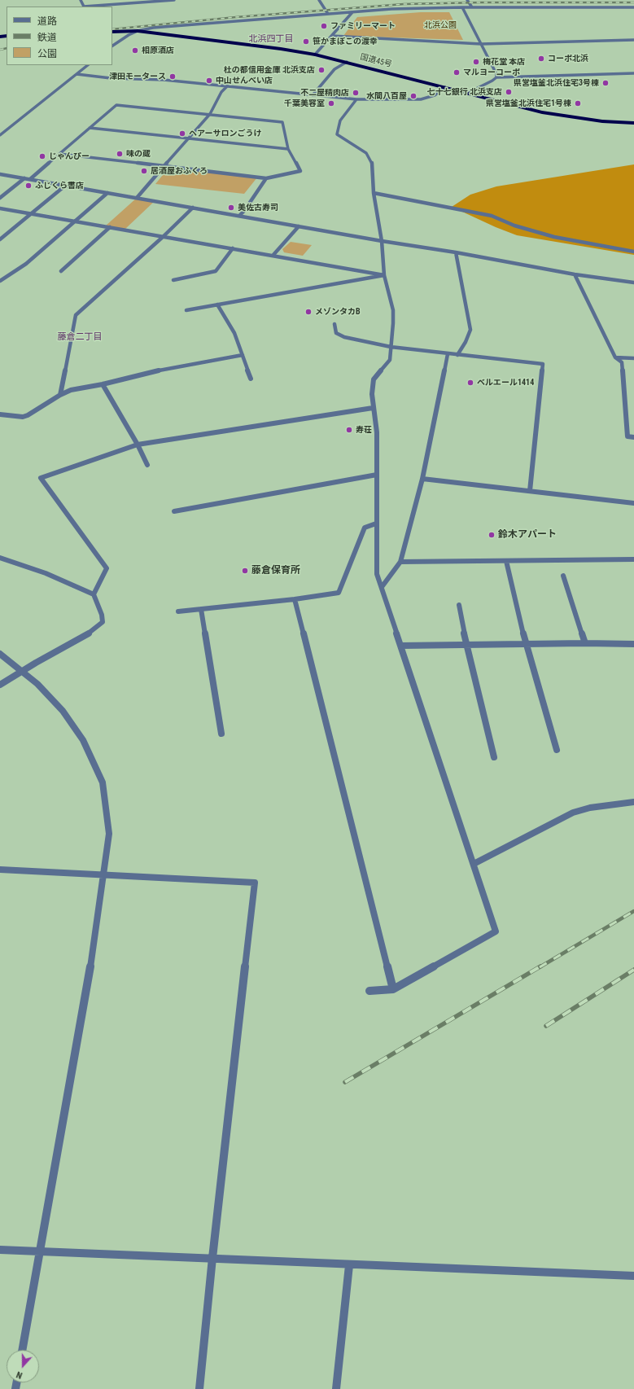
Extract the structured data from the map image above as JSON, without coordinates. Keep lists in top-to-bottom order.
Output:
{
  "streets": {
    "highway": ["国道45号"]
  },
  "districts": ["北浜四丁目", "藤倉二丁目"],
  "parks": ["北浜公園"],
  "places": [
    "ファミリーマート",
    "笹かまぼこの渡幸",
    "相原酒店",
    "コーポ北浜",
    "梅花堂 本店",
    "杜の都信用金庫 北浜支店",
    "マルヨーコーポ",
    "津田モータース",
    "中山せんべい店",
    "県営塩釜北浜住宅3号棟",
    "七十七銀行 北浜支店",
    "不二屋精肉店",
    "水間八百屋",
    "千葉美容室",
    "県営塩釜北浜住宅1号棟",
    "ヘアーサロンごうけ",
    "味の蔵",
    "じゃんぴー",
    "居酒屋おふくろ",
    "ふじくら書店",
    "美佐古寿司",
    "メゾンタカB",
    "ベルエール1414",
    "寿荘",
    "鈴木アパート",
    "藤倉保育所"
  ],
  "legend": ["道路", "鉄道", "公園"],
  "north": "bottom"
}
